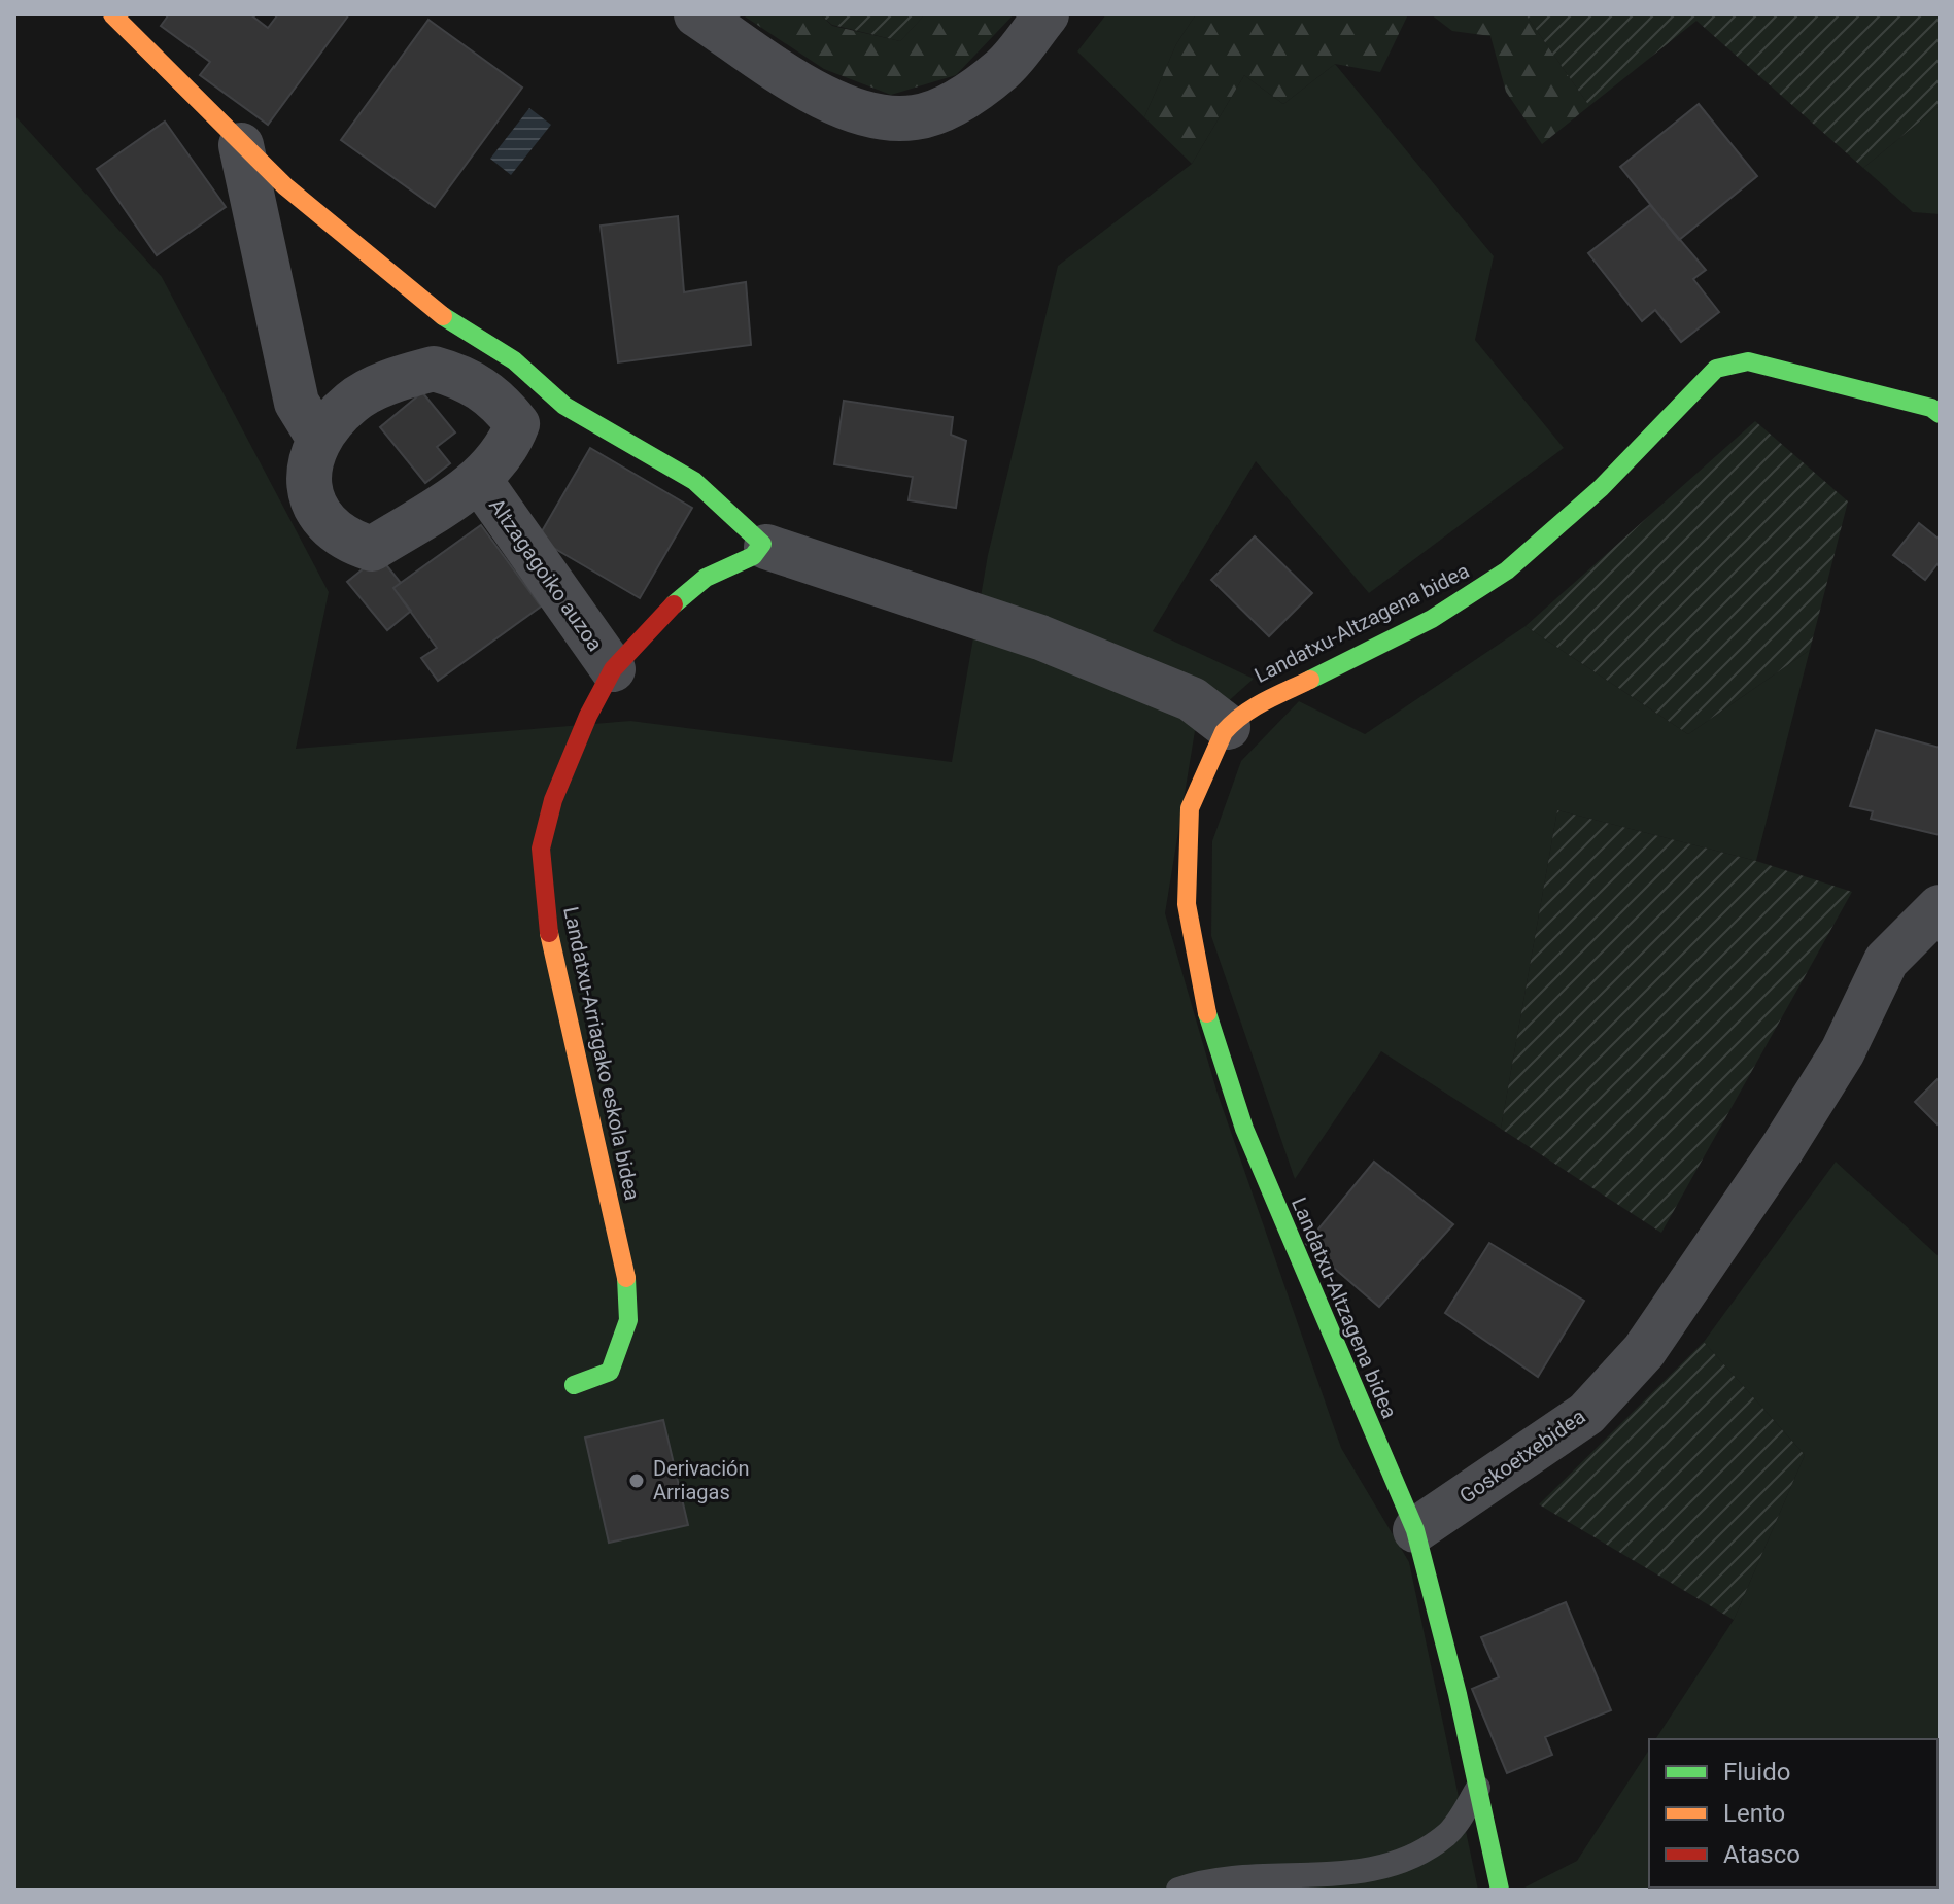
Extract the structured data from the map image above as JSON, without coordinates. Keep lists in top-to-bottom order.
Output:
{
  "streets": {
    "street": [
      "Altzagagoiko auzoa",
      "Landatxu-Altzagena bidea",
      "Landatxu-Arriagako eskola bidea",
      "Goskoetxebidea"
    ]
  },
  "crossings": [
    ["Altzagagoiko auzoa", "Landatxu-Arriagako eskola bidea"],
    ["Landatxu-Altzagena bidea", "Goskoetxebidea"]
  ],
  "places": ["Derivación Arriagas"],
  "legend": ["Fluido", "Lento", "Atasco"]
}
